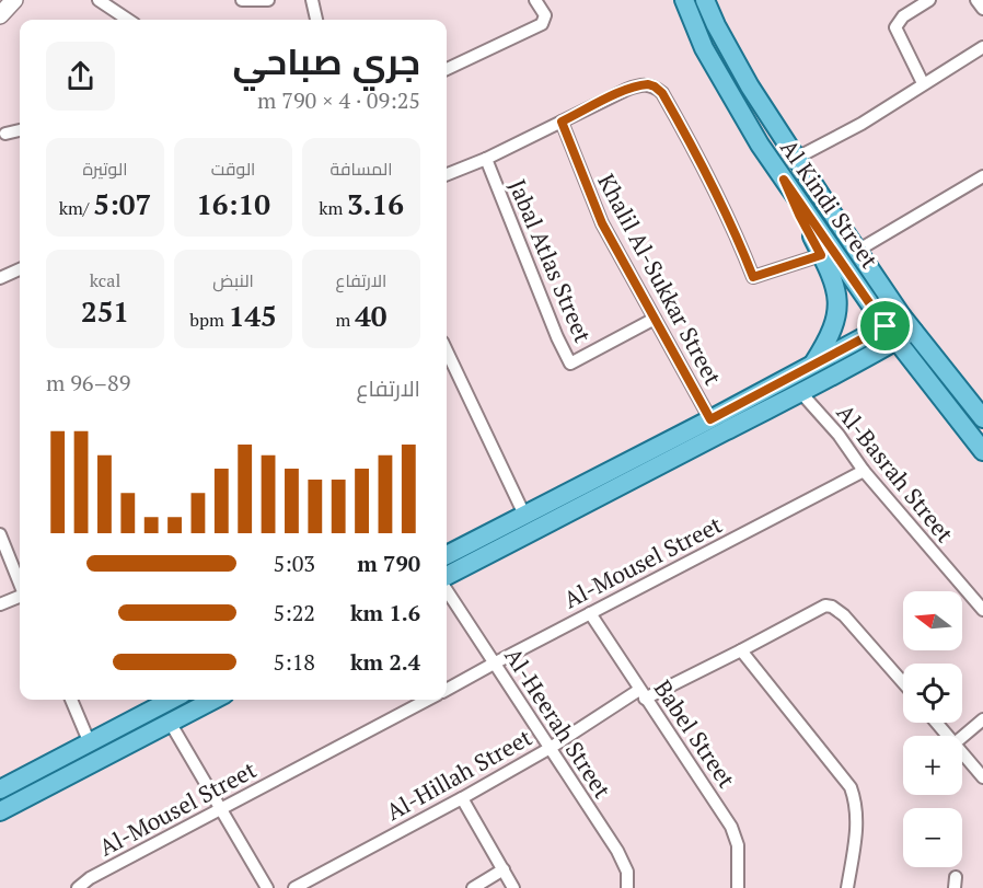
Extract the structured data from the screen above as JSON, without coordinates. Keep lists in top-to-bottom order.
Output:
{
  "streets": {
    "main road": ["Al Kindi Street"],
    "street": [
      "Jabal Atlas Street",
      "Khalil Al-Sukkar Street",
      "Al-Basrah Street",
      "Al-Mousel Street",
      "Al-Heerah Street",
      "Babel Street",
      "Al-Hillah Street"
    ]
  },
  "crossings": [
    ["Jabal Atlas Street", "Khalil Al-Sukkar Street"],
    ["Al-Basrah Street", "Al-Mousel Street"],
    ["Al-Mousel Street", "Al-Heerah Street"],
    ["Al-Mousel Street", "Babel Street"],
    ["Al-Heerah Street", "Al-Hillah Street"],
    ["Babel Street", "Al-Hillah Street"]
  ],
  "north": "left",
  "page": {
    "heading": ["جري صباحي", "09:25 · 4 × 790 m"],
    "stats": [
      ["المسافة", "3.16 km"],
      ["الوقت", "16:10"],
      ["الوتيرة", "5:07 /km"],
      ["الارتفاع", "40 m"],
      ["النبض", "145 bpm"],
      ["kcal", "251"]
    ],
    "chart": ["الارتفاع", "89–96 m"],
    "list": [
      {
        "name": "790 m",
        "note": "5:03"
      },
      {
        "name": "1.6 km",
        "note": "5:22"
      },
      {
        "name": "2.4 km",
        "note": "5:18"
      }
    ],
    "map_buttons": ["+", "−"]
  }
}
